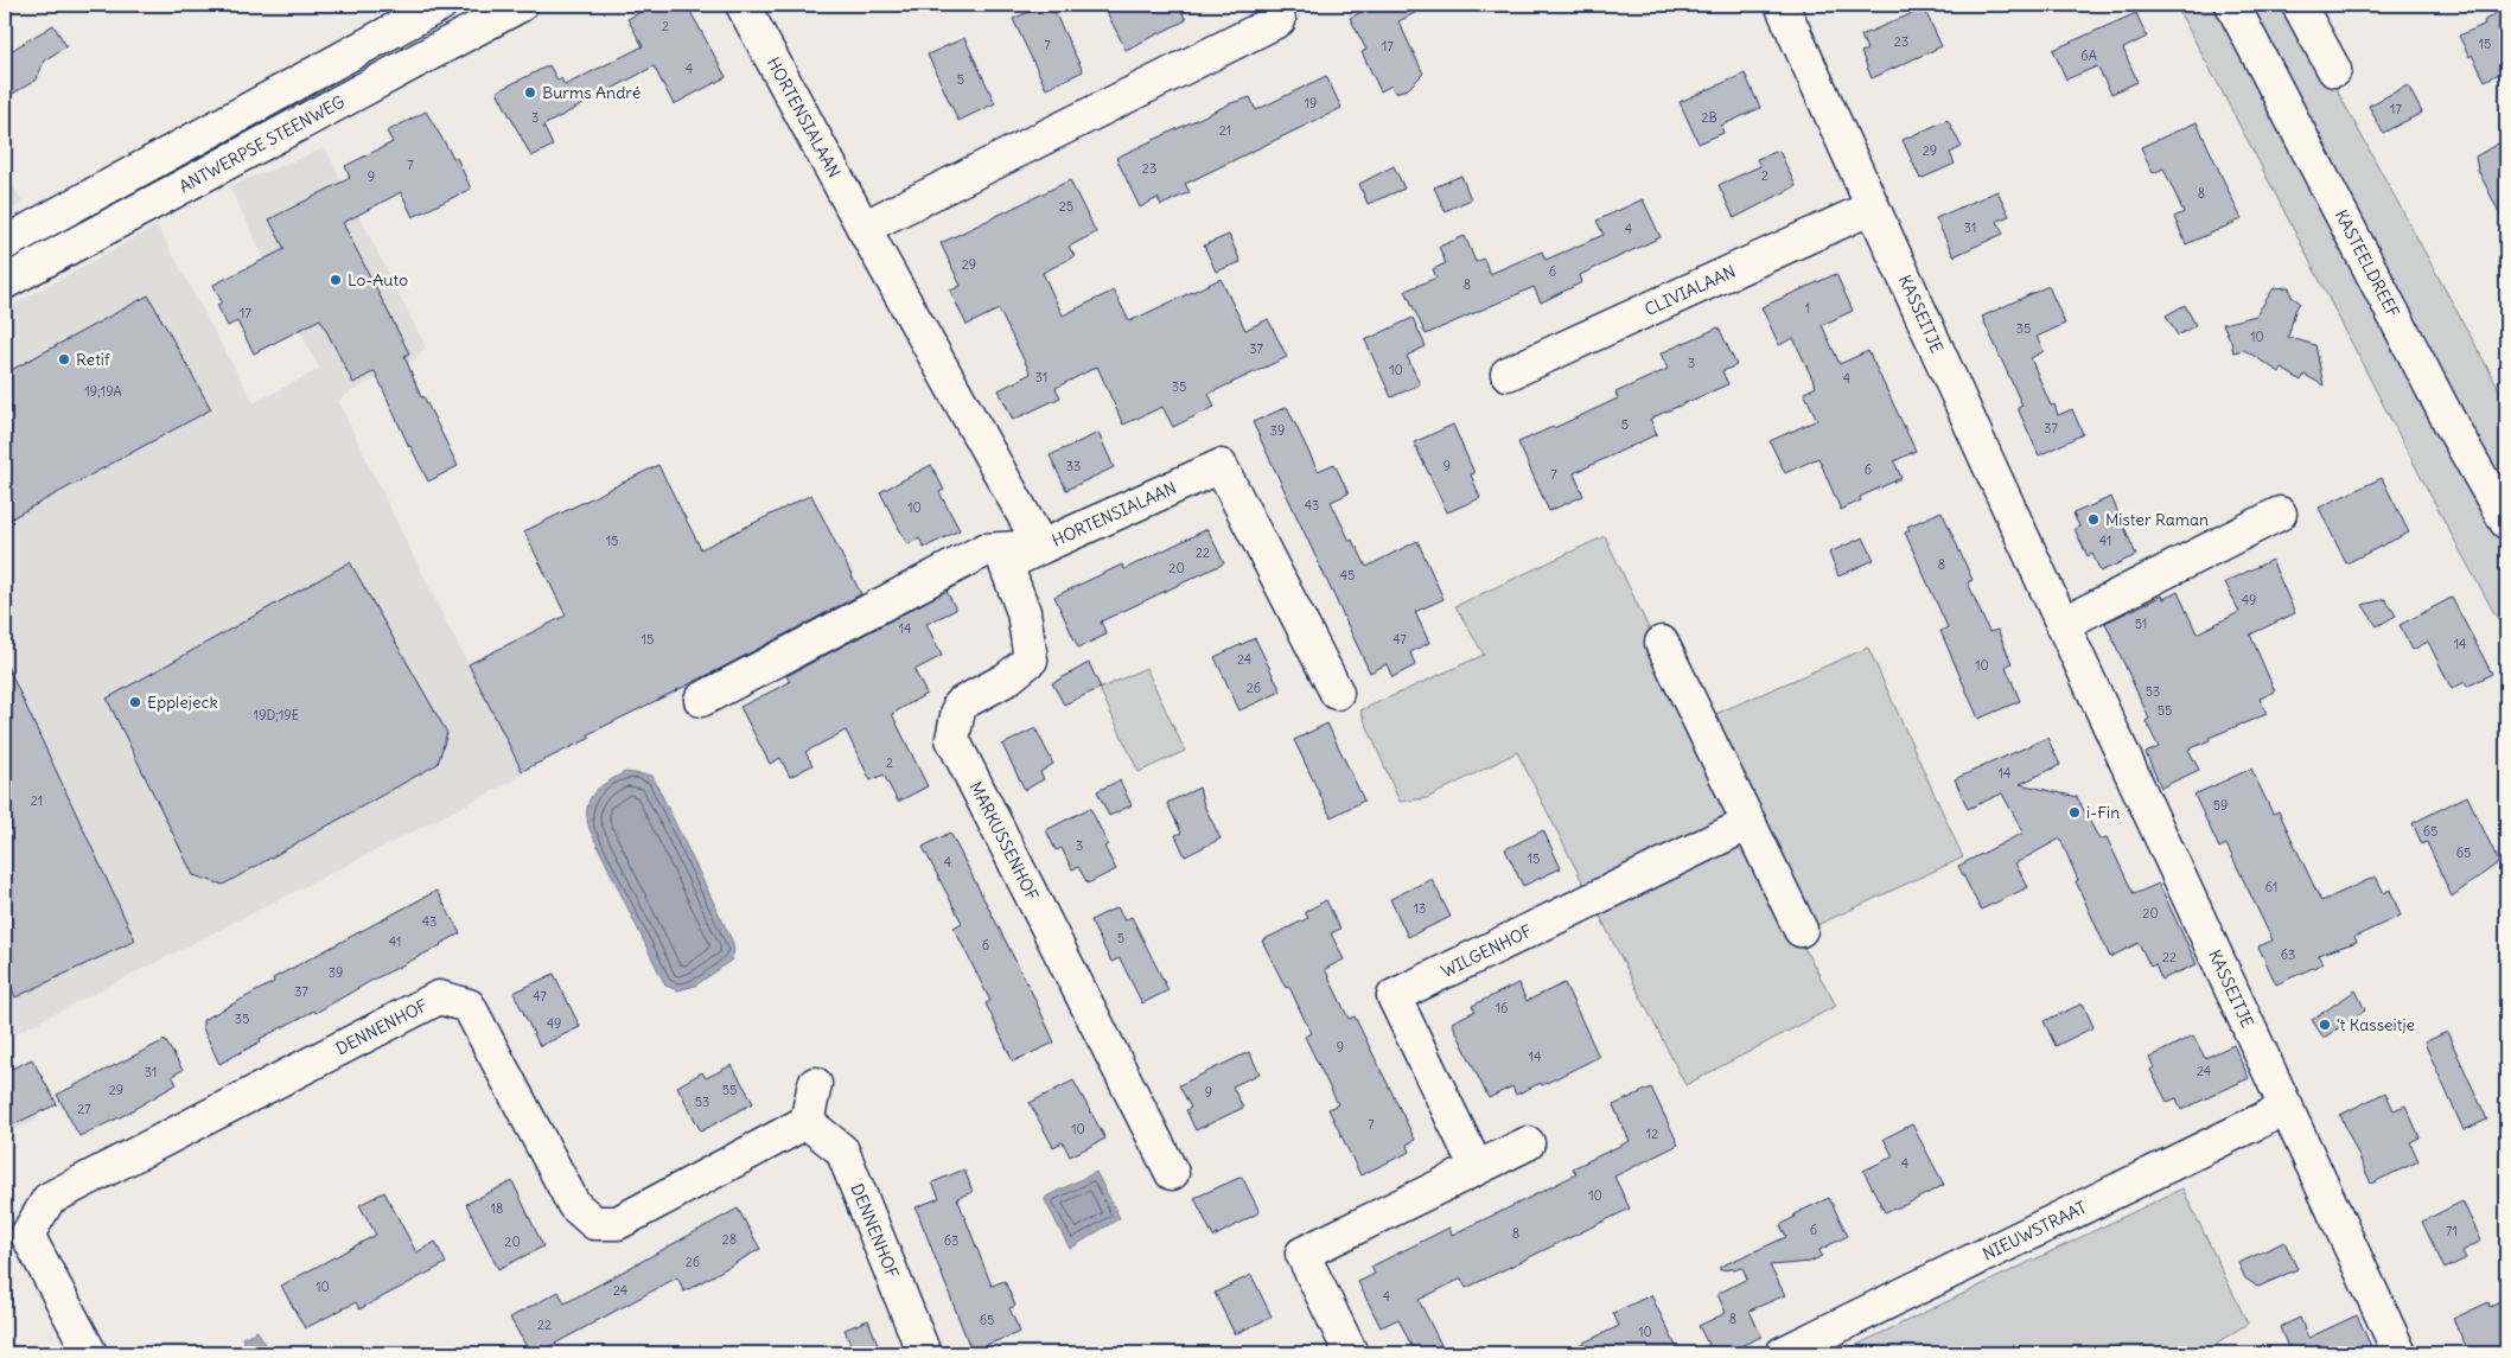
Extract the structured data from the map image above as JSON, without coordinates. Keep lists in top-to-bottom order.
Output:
{
  "streets": {
    "street": [
      "HORTENSIALAAN",
      "ANTWERPSE STEENWEG",
      "KASTEELDREEF",
      "CLIVIALAAN",
      "KASSEITJE",
      "MARKUSSENHOF",
      "WILGENHOF",
      "DENNENHOF",
      "NIEUWSTRAAT"
    ]
  },
  "crossings": [
    ["HORTENSIALAAN", "MARKUSSENHOF"],
    ["CLIVIALAAN", "KASSEITJE"],
    ["KASSEITJE", "NIEUWSTRAAT"]
  ],
  "places": [
    "Burms André",
    "Lo-Auto",
    "Retif",
    "Mister Raman",
    "Epplejeck",
    "i-Fin",
    "'t Kasseitje"
  ],
  "house_numbers": [
    "2",
    "23",
    "15",
    "7",
    "17",
    "6A",
    "4",
    "5",
    "19",
    "17",
    "3",
    "2B",
    "21",
    "29",
    "7",
    "23",
    "2",
    "9",
    "8",
    "25",
    "31",
    "4",
    "29",
    "6",
    "8",
    "1",
    "17",
    "35",
    "10",
    "37",
    "3",
    "10",
    "31",
    "4",
    "35",
    "19;19A",
    "5",
    "37",
    "39",
    "33",
    "9",
    "6",
    "7",
    "43",
    "10",
    "15",
    "41",
    "22",
    "8",
    "20",
    "45",
    "49",
    "51",
    "14",
    "15",
    "47",
    "14",
    "24",
    "10",
    "26",
    "53",
    "55",
    "19D;19E",
    "2",
    "14",
    "21",
    "59",
    "65",
    "3",
    "65",
    "15",
    "4",
    "61",
    "13",
    "20",
    "43",
    "5",
    "41",
    "6",
    "63",
    "22",
    "39",
    "37",
    "47",
    "16",
    "35",
    "49",
    "9",
    "14",
    "24",
    "31",
    "29",
    "55",
    "9",
    "53",
    "27",
    "7",
    "10",
    "12",
    "4",
    "10",
    "18",
    "6",
    "71",
    "8",
    "28",
    "63",
    "20",
    "26",
    "10",
    "24",
    "4",
    "8",
    "65",
    "22",
    "10"
  ]
}
